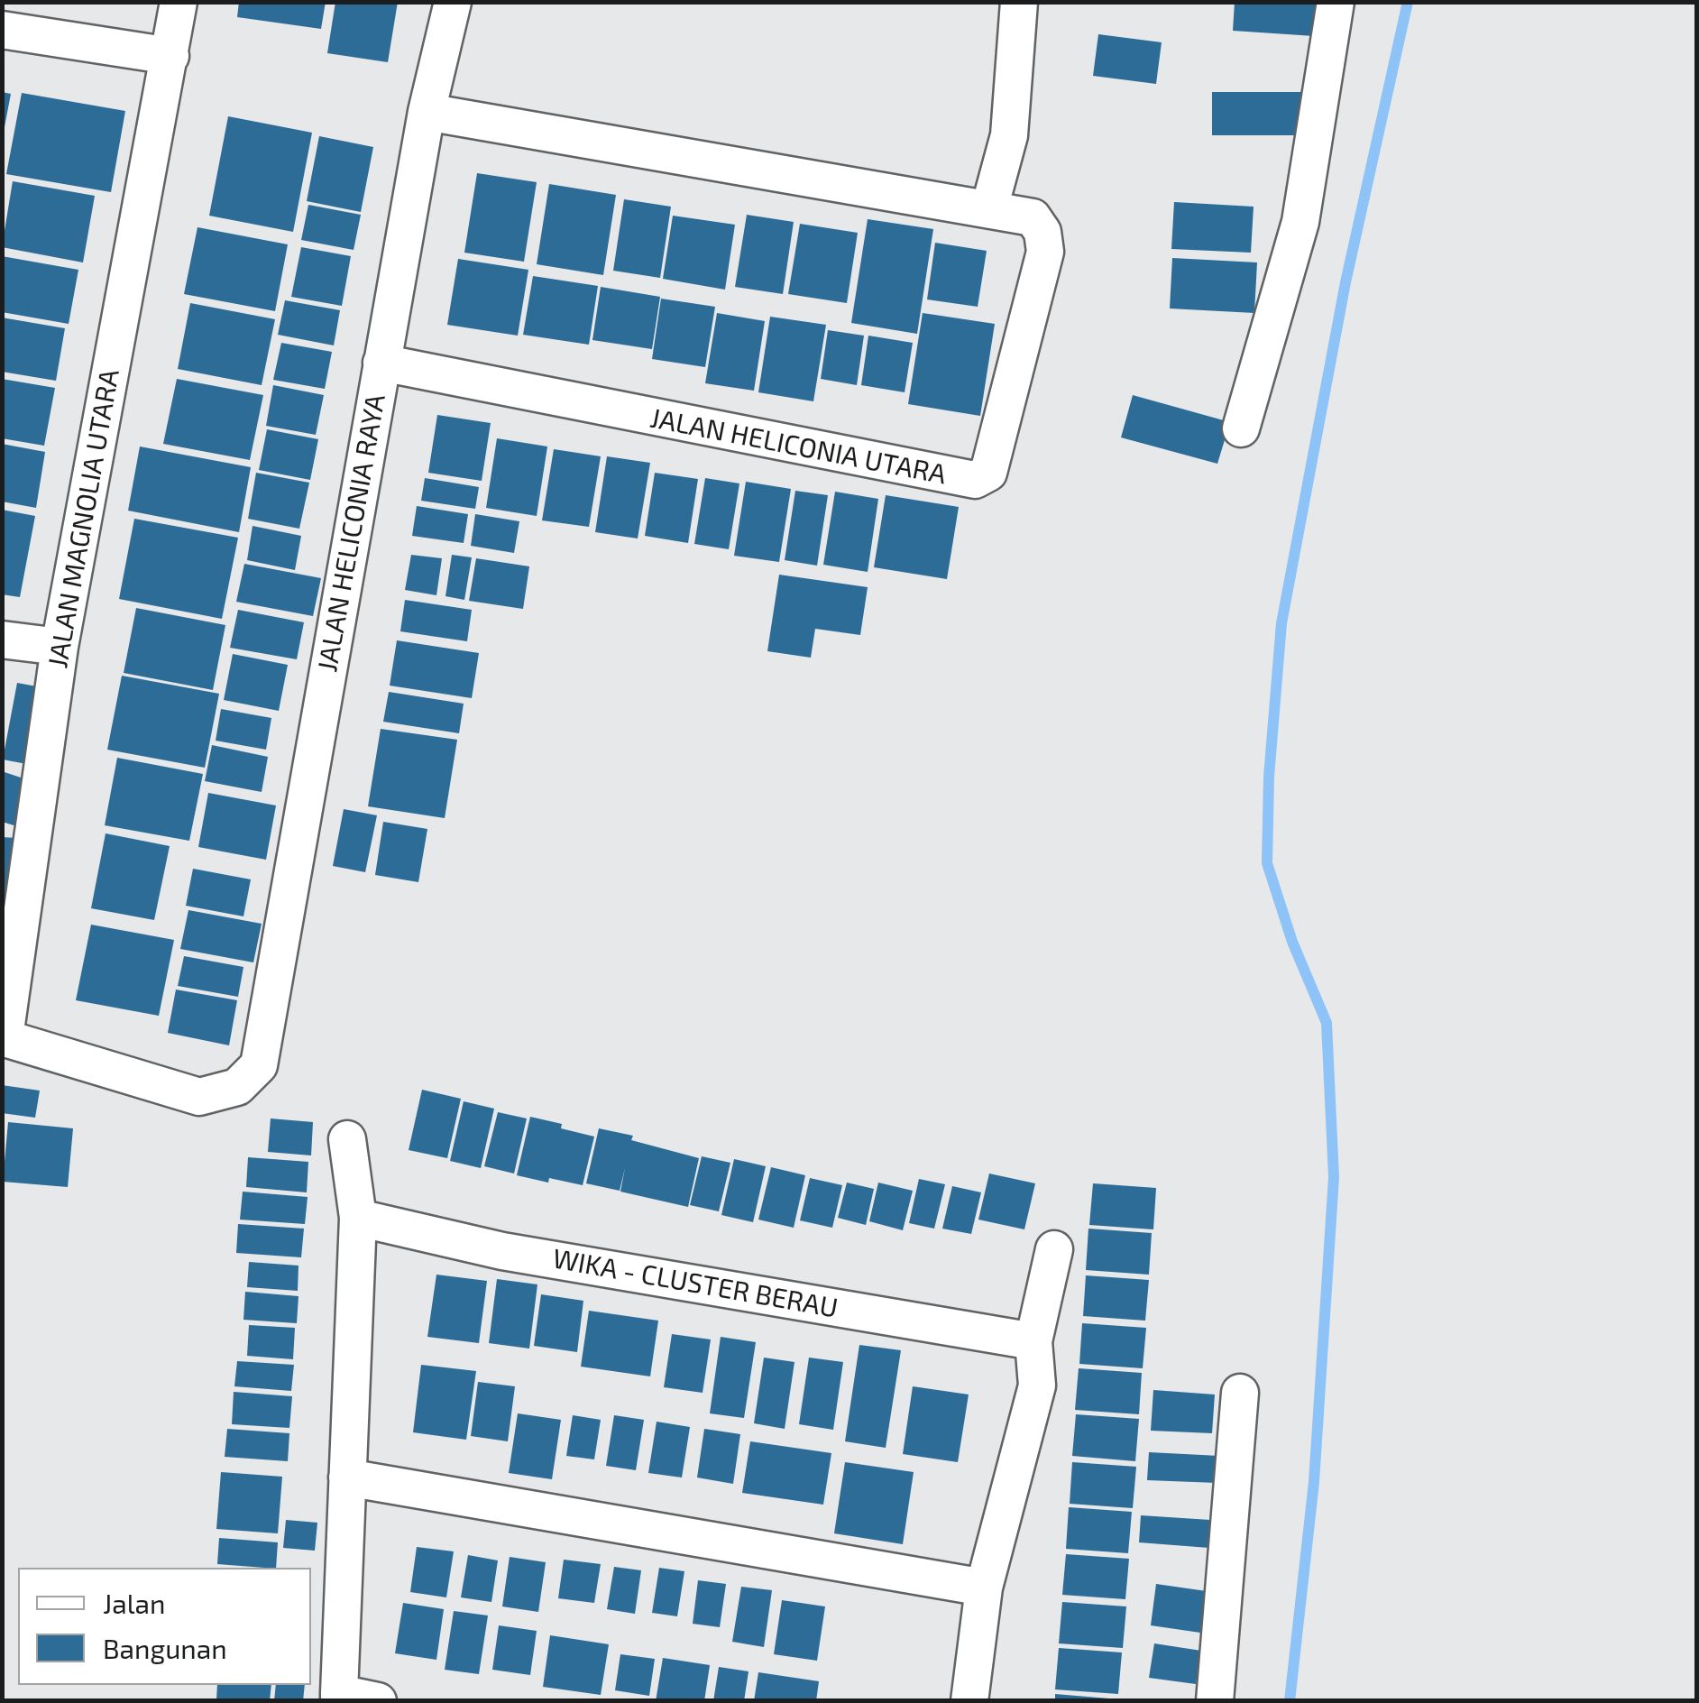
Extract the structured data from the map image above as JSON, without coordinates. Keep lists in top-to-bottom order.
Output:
{
  "streets": {
    "street": [
      "JALAN HELICONIA UTARA",
      "JALAN MAGNOLIA UTARA",
      "JALAN HELICONIA RAYA",
      "WIKA - CLUSTER BERAU"
    ]
  },
  "crossings": [
    ["JALAN HELICONIA UTARA", "JALAN HELICONIA RAYA"],
    ["JALAN MAGNOLIA UTARA", "JALAN HELICONIA RAYA"]
  ],
  "legend": ["Jalan", "Bangunan"]
}
